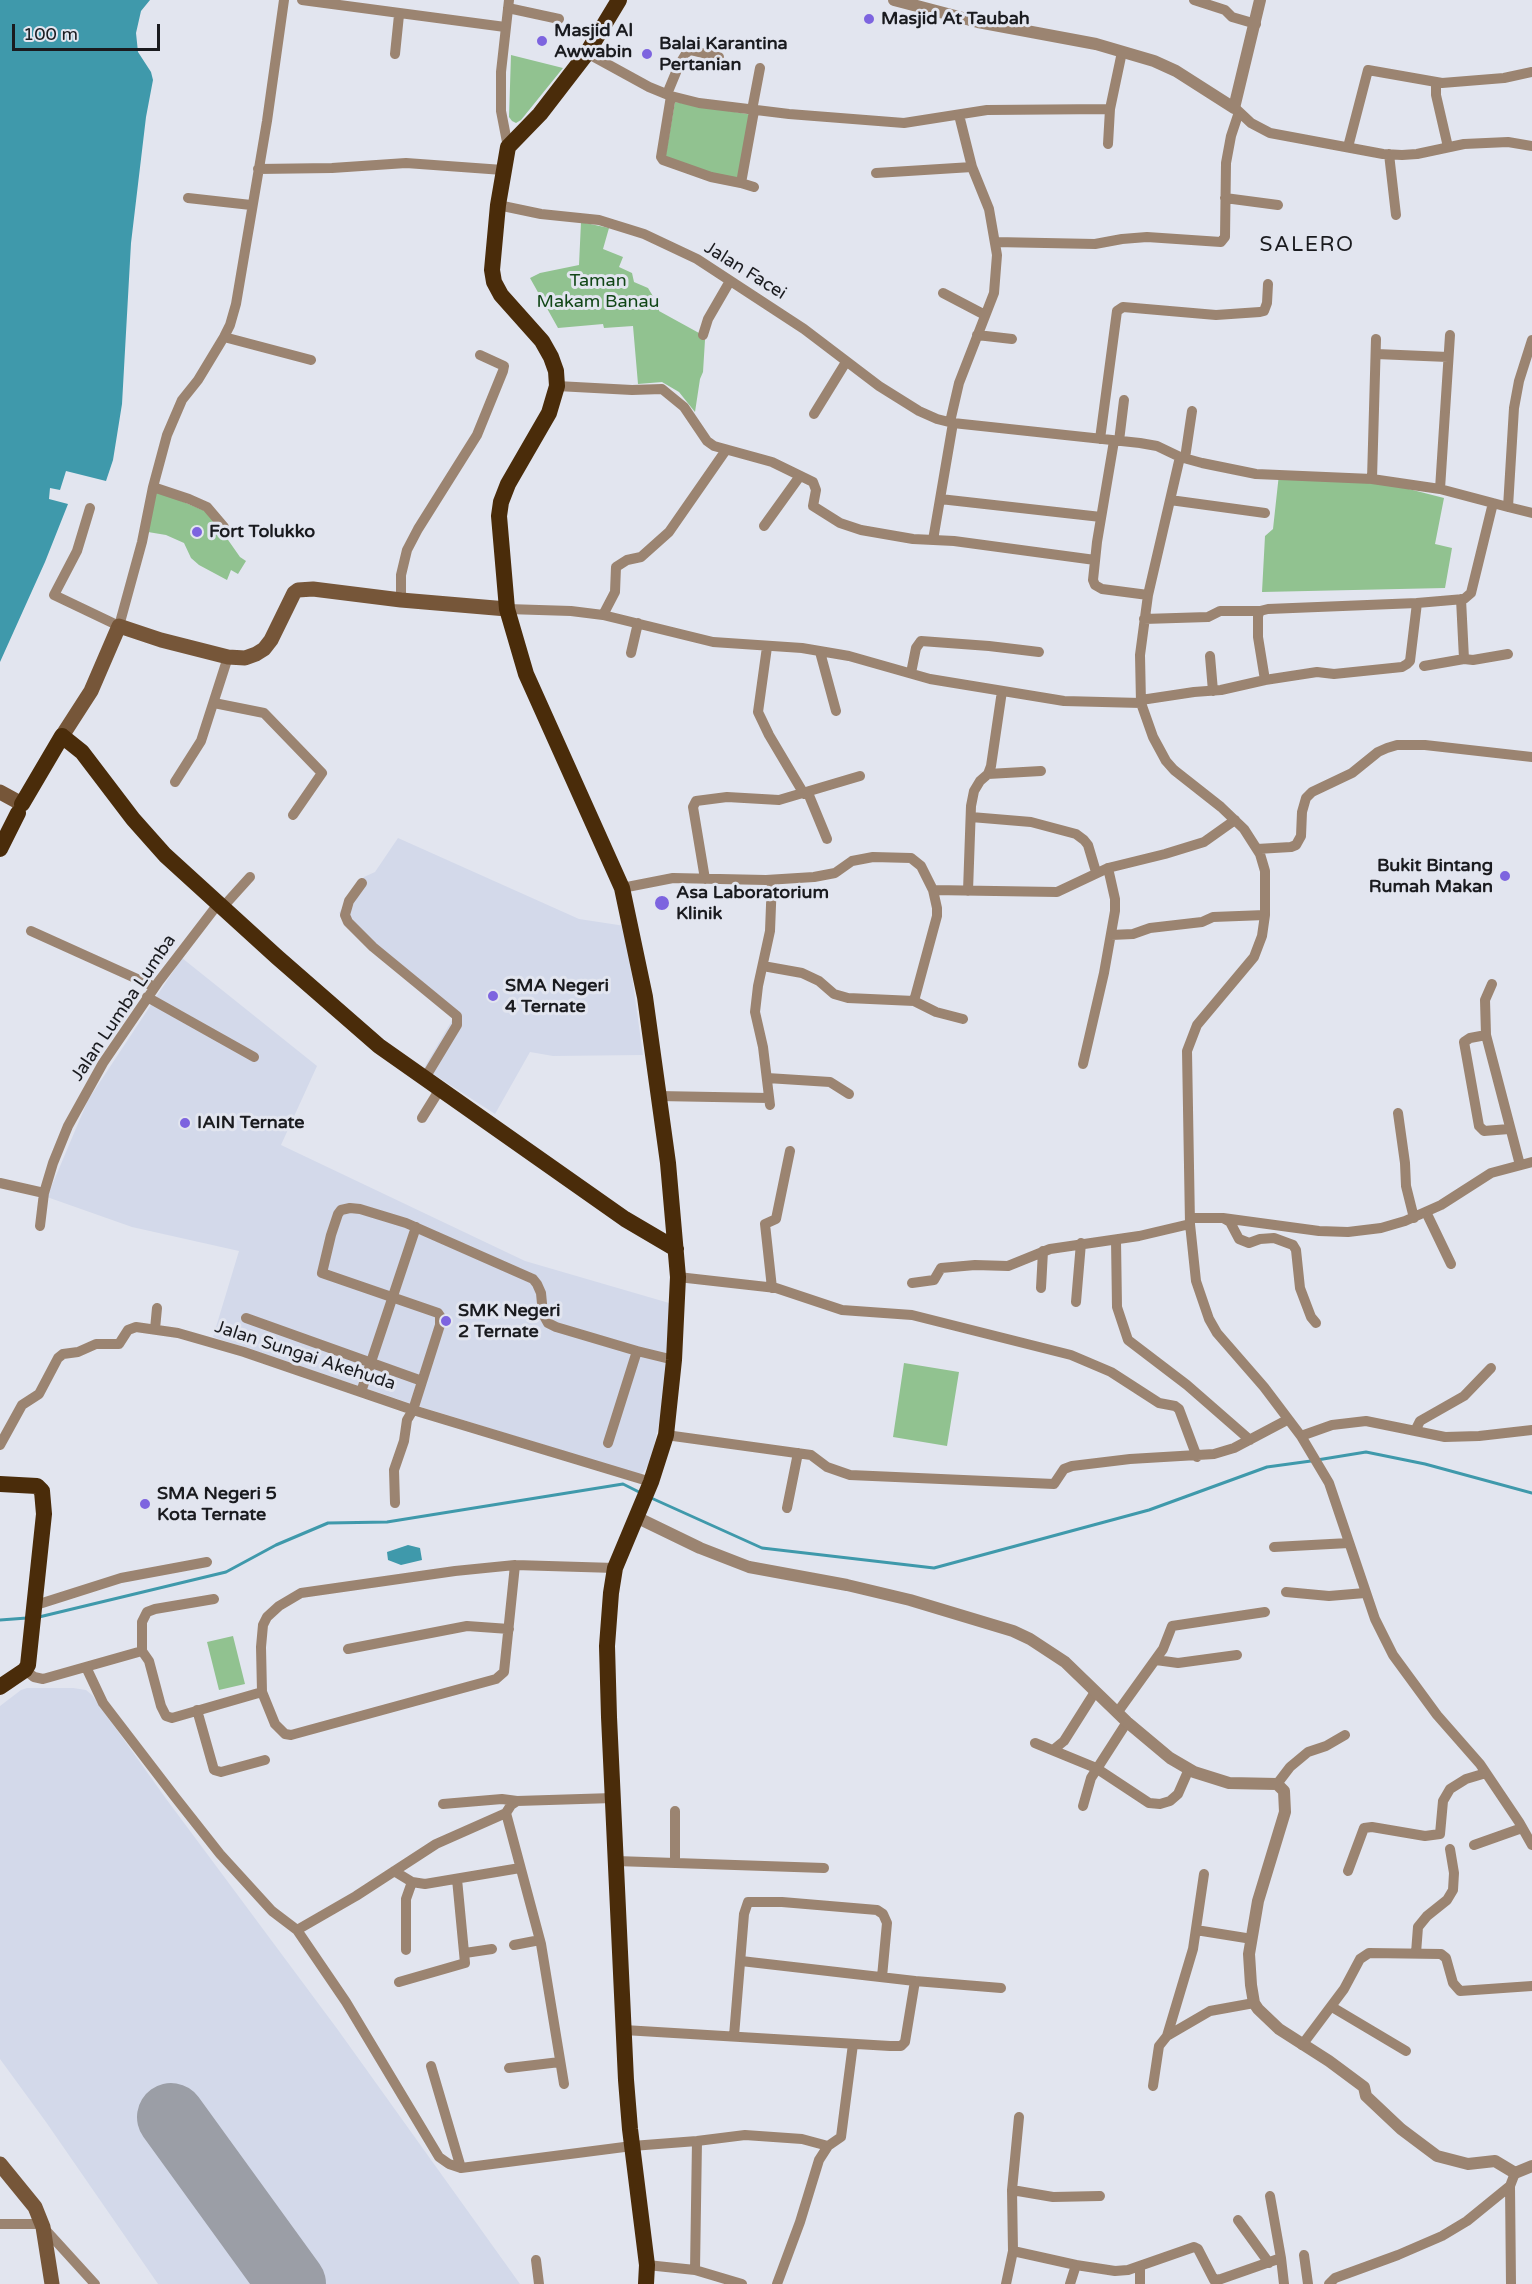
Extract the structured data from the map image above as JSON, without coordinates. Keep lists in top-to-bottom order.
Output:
{
  "streets": {
    "street": ["Jalan Facei", "Jalan Lumba Lumba", "Jalan Sungai Akehuda"]
  },
  "districts": ["SALERO"],
  "parks": ["Taman Makam Banau"],
  "places": [
    "Masjid At Taubah",
    "Masjid Al Awwabin",
    "Balai Karantina Pertanian",
    "Fort Tolukko",
    "Bukit Bintang Rumah Makan",
    "Asa Laboratorium Klinik",
    "SMA Negeri 4 Ternate",
    "IAIN Ternate",
    "SMK Negeri 2 Ternate",
    "SMA Negeri 5 Kota Ternate"
  ],
  "scale_bar": "100 m"
}
